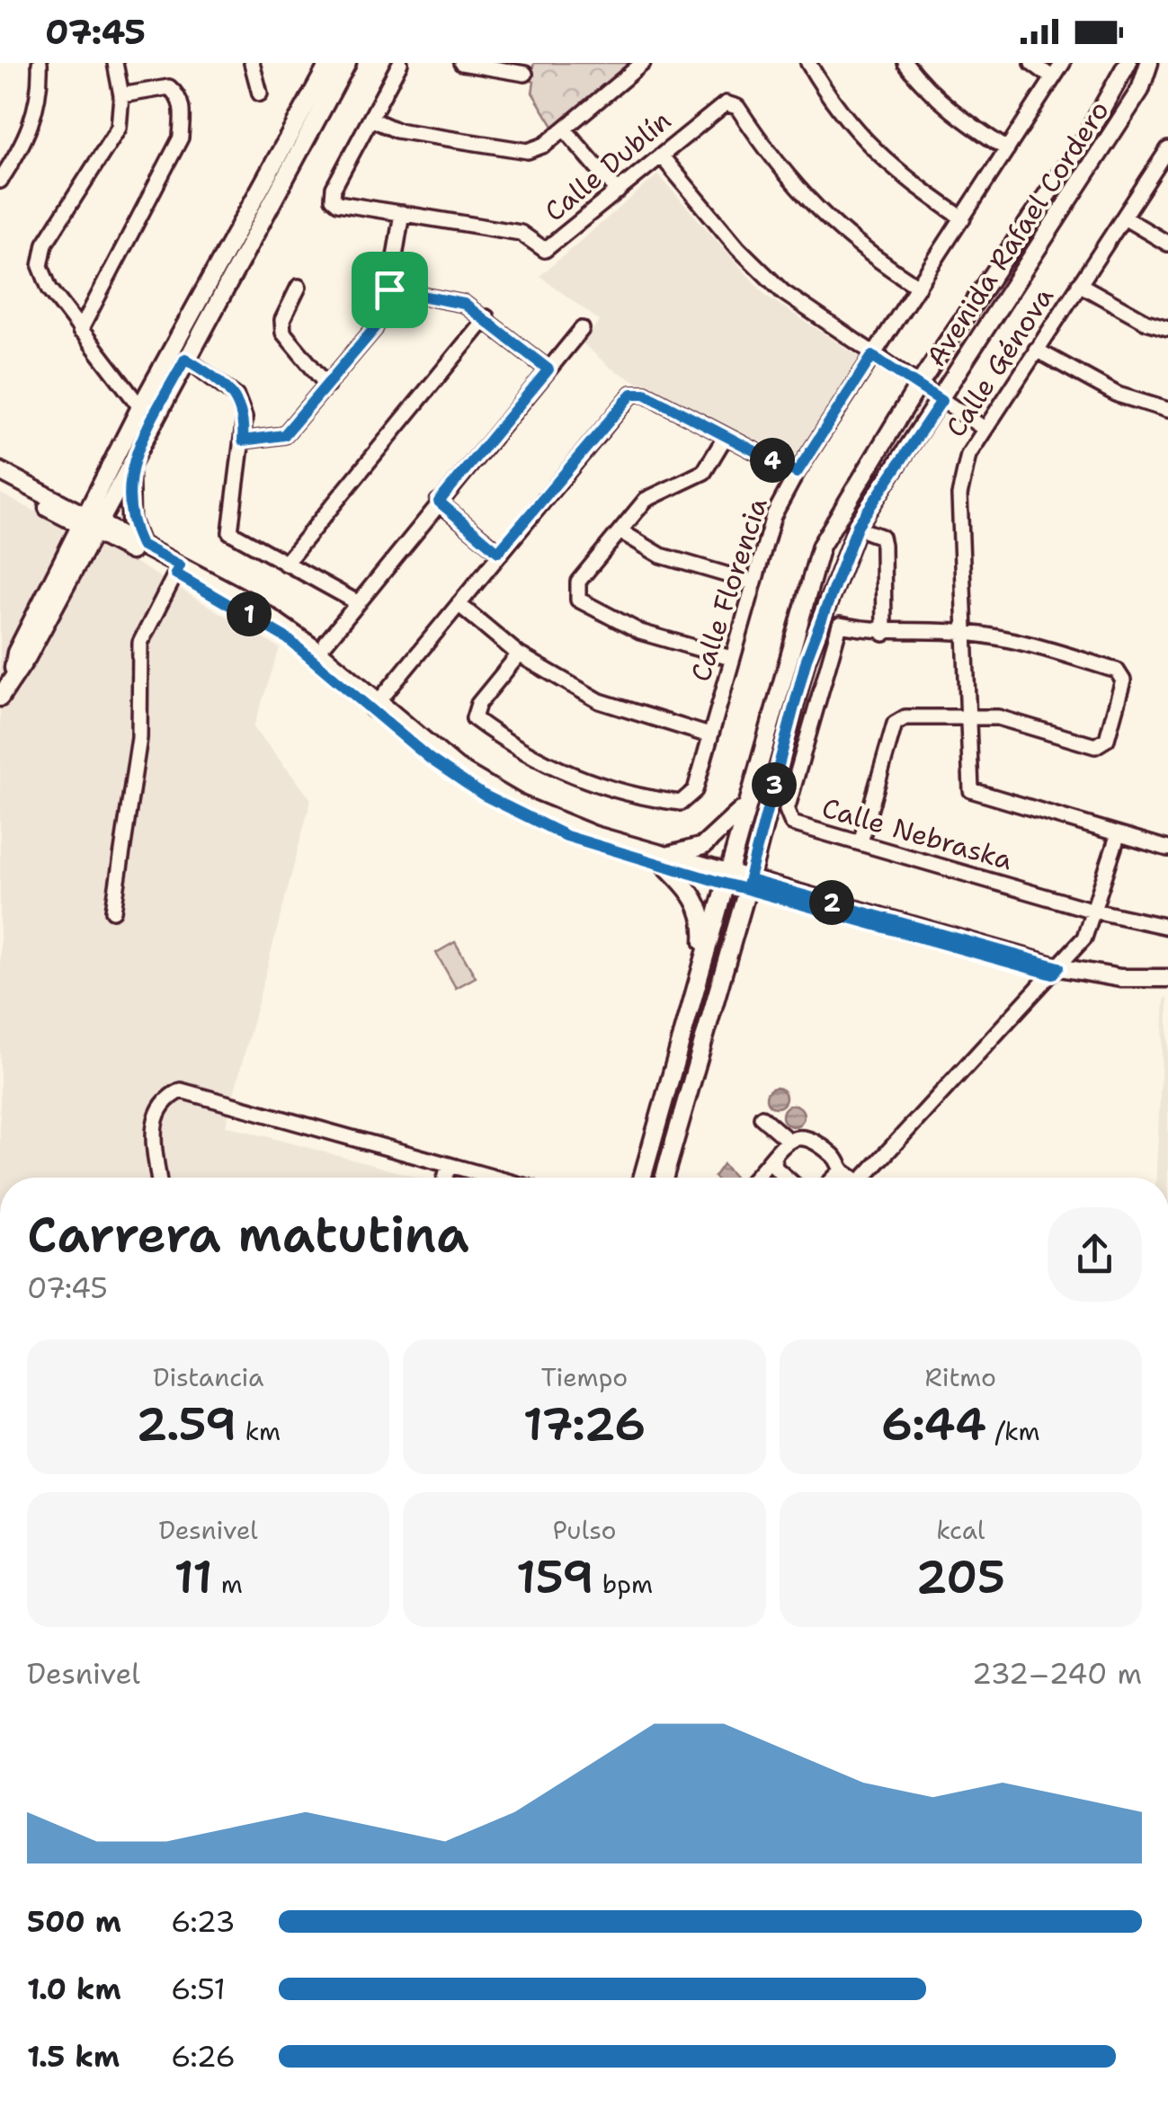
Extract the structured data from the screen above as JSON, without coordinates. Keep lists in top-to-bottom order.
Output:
{
  "streets": {
    "main road": ["Avenida Rafael Cordero"],
    "street": [
      "Calle Dublín",
      "Calle Génova",
      "Calle Florencia",
      "Calle Nebraska"
    ]
  },
  "crossings": [
    ["Calle Dublín", "Calle Florencia"]
  ],
  "page": {
    "status": "07:45",
    "pins": [
      "4",
      "1",
      "3",
      "2"
    ],
    "heading": ["Carrera matutina", "07:45"],
    "stats": [
      ["Distancia", "2.59 km"],
      ["Tiempo", "17:26"],
      ["Ritmo", "6:44 /km"],
      ["Desnivel", "11 m"],
      ["Pulso", "159 bpm"],
      ["kcal", "205"]
    ],
    "chart": ["Desnivel", "232–240 m"],
    "list": [
      {
        "name": "500 m",
        "note": "6:23"
      },
      {
        "name": "1.0 km",
        "note": "6:51"
      },
      {
        "name": "1.5 km",
        "note": "6:26"
      }
    ]
  }
}
